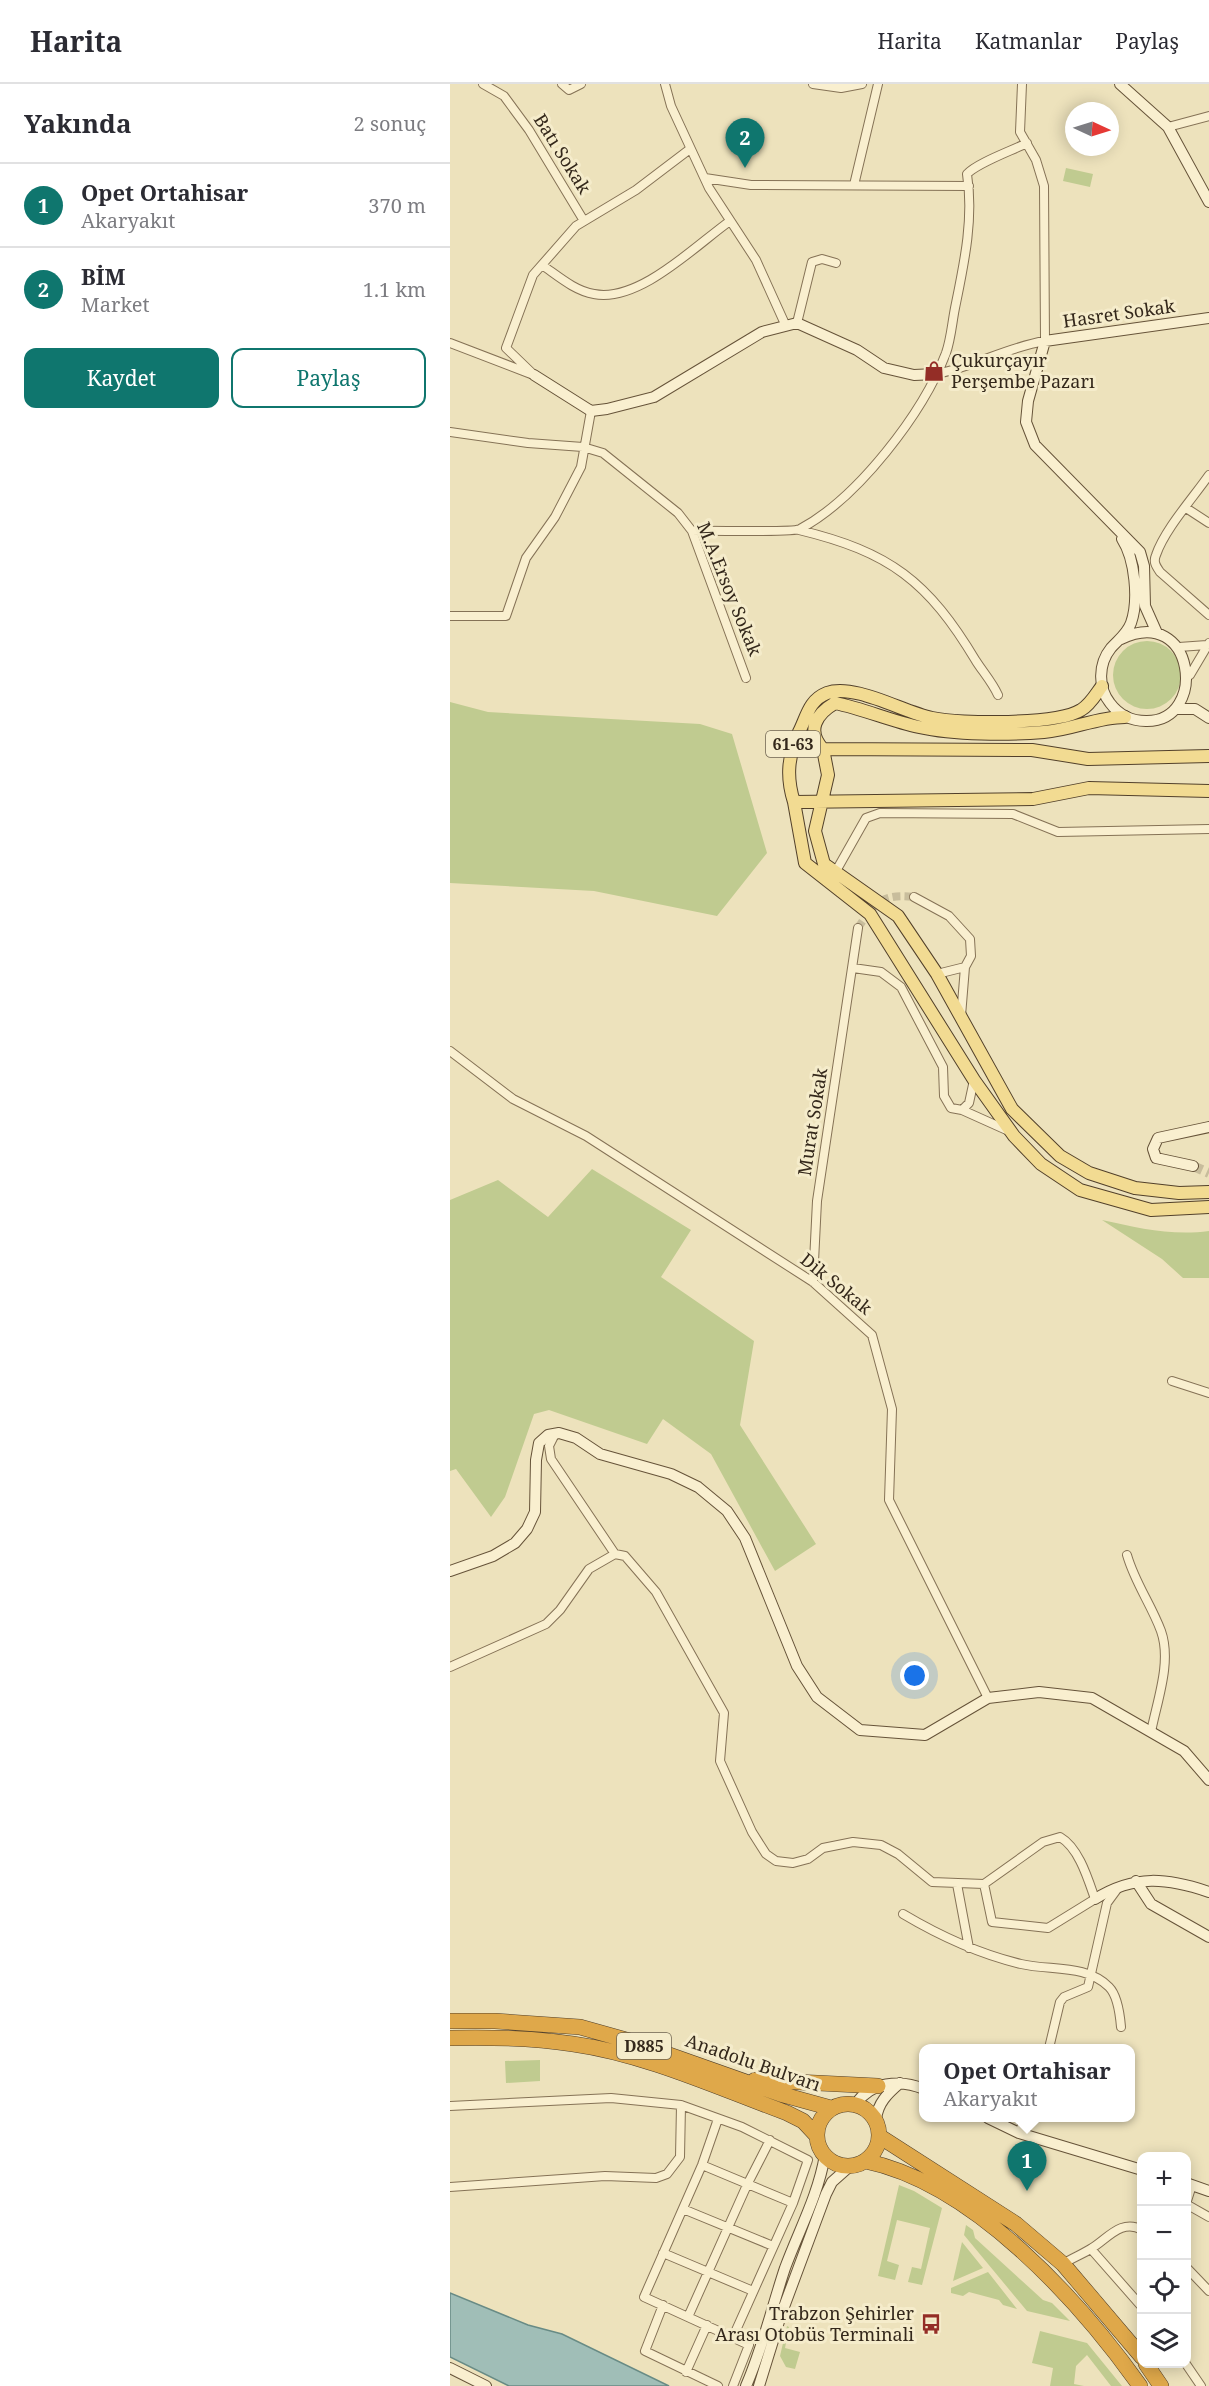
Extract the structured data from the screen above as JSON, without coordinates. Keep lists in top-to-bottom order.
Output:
{
  "streets": {
    "highway": ["D885", "Anadolu Bulvarı"],
    "main road": ["61-63"],
    "street": [
      "Batı Sokak",
      "Hasret Sokak",
      "M.A.Ersoy Sokak",
      "Murat Sokak",
      "Dik Sokak"
    ]
  },
  "crossings": [
    ["Murat Sokak", "Dik Sokak"]
  ],
  "places": {
    "shop": ["Çukurçayır Perşembe Pazarı"],
    "bus stop": ["Trabzon Şehirler Arası Otobüs Terminali"]
  },
  "north": "right",
  "page": {
    "header": "Harita",
    "nav": ["Harita", "Katmanlar", "Paylaş"],
    "heading": ["Yakında", "2 sonuç"],
    "pins": ["2", "1"],
    "list": [
      {
        "mark": "1",
        "name": "Opet Ortahisar",
        "note": "Akaryakıt",
        "value": "370 m"
      },
      {
        "mark": "2",
        "name": "BİM",
        "note": "Market",
        "value": "1.1 km"
      }
    ],
    "buttons": ["Kaydet", "Paylaş"],
    "popup": ["Opet Ortahisar", "Akaryakıt"],
    "map_buttons": ["+", "−"]
  }
}
